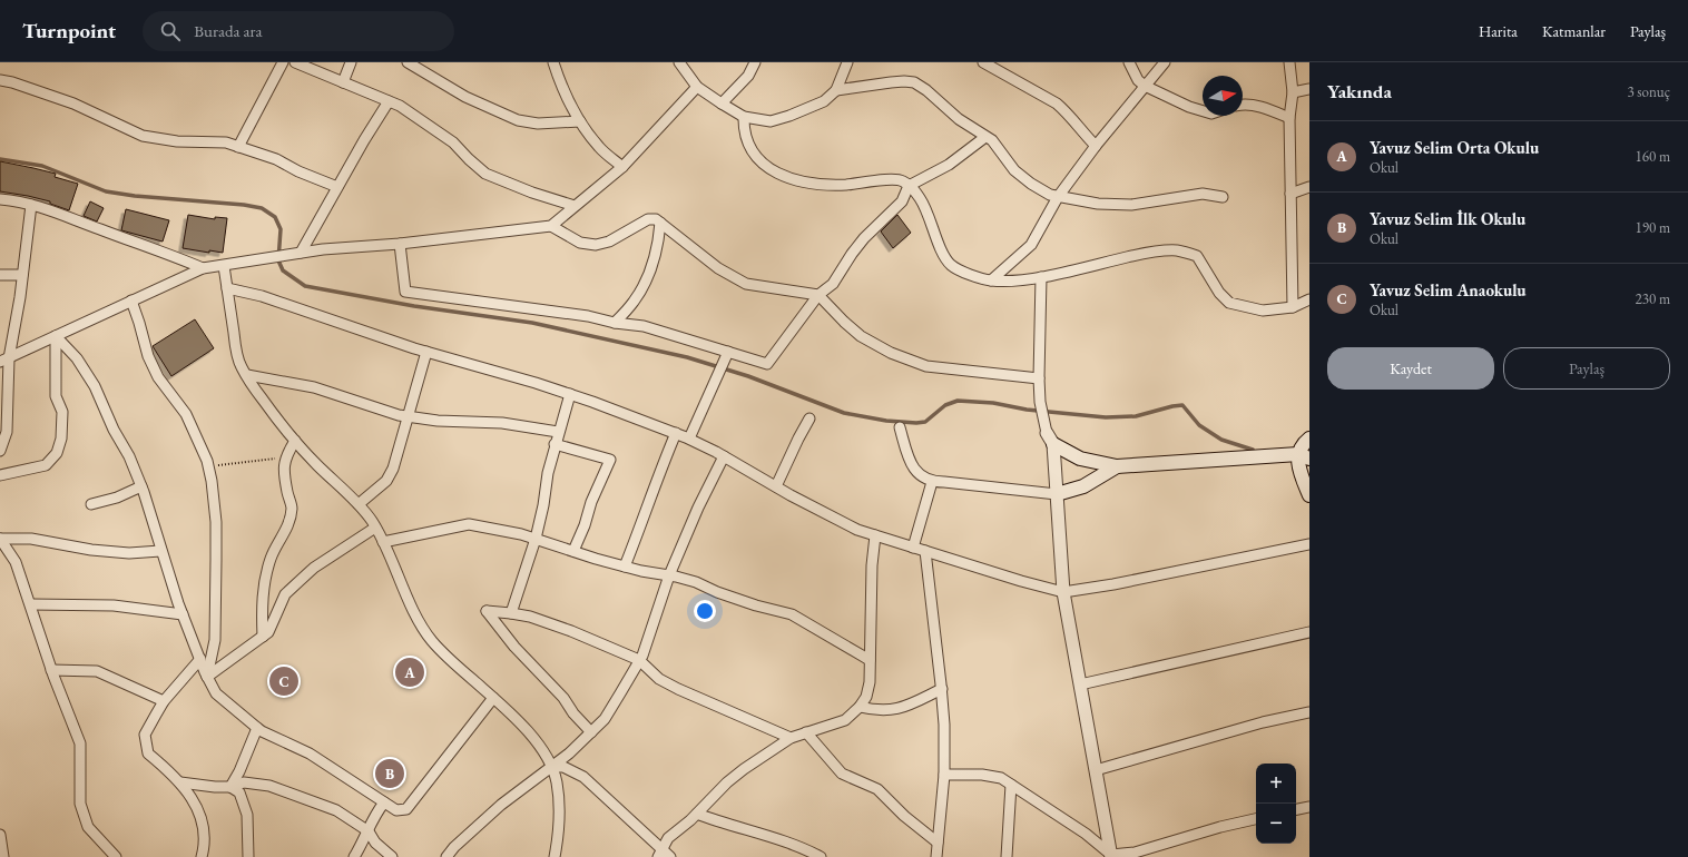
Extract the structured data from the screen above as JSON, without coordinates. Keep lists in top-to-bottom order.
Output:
{
  "north": "right",
  "page": {
    "header": "Turnpoint",
    "search": "Burada ara",
    "nav": ["Harita", "Katmanlar", "Paylaş"],
    "heading": ["Yakında", "3 sonuç"],
    "list": [
      {
        "mark": "A",
        "name": "Yavuz Selim Orta Okulu",
        "note": "Okul",
        "value": "160 m"
      },
      {
        "mark": "B",
        "name": "Yavuz Selim İlk Okulu",
        "note": "Okul",
        "value": "190 m"
      },
      {
        "mark": "C",
        "name": "Yavuz Selim Anaokulu",
        "note": "Okul",
        "value": "230 m"
      }
    ],
    "buttons": ["Kaydet", "Paylaş"],
    "pins": ["A", "C", "B"],
    "map_buttons": ["+", "−"]
  }
}
